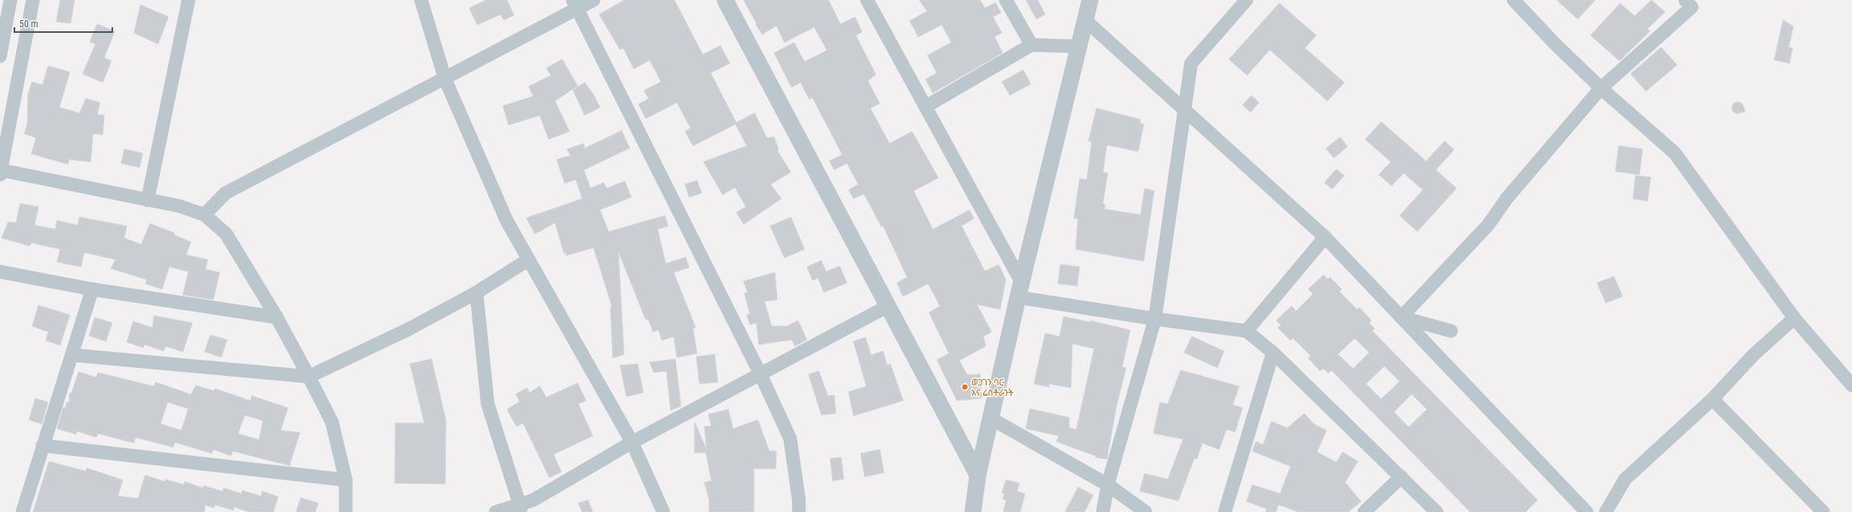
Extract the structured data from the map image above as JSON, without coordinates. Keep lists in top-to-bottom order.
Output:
{
  "places": ["ወጋገን ባር እና ሬስቶራንት"],
  "scale_bar": "50 m"
}
